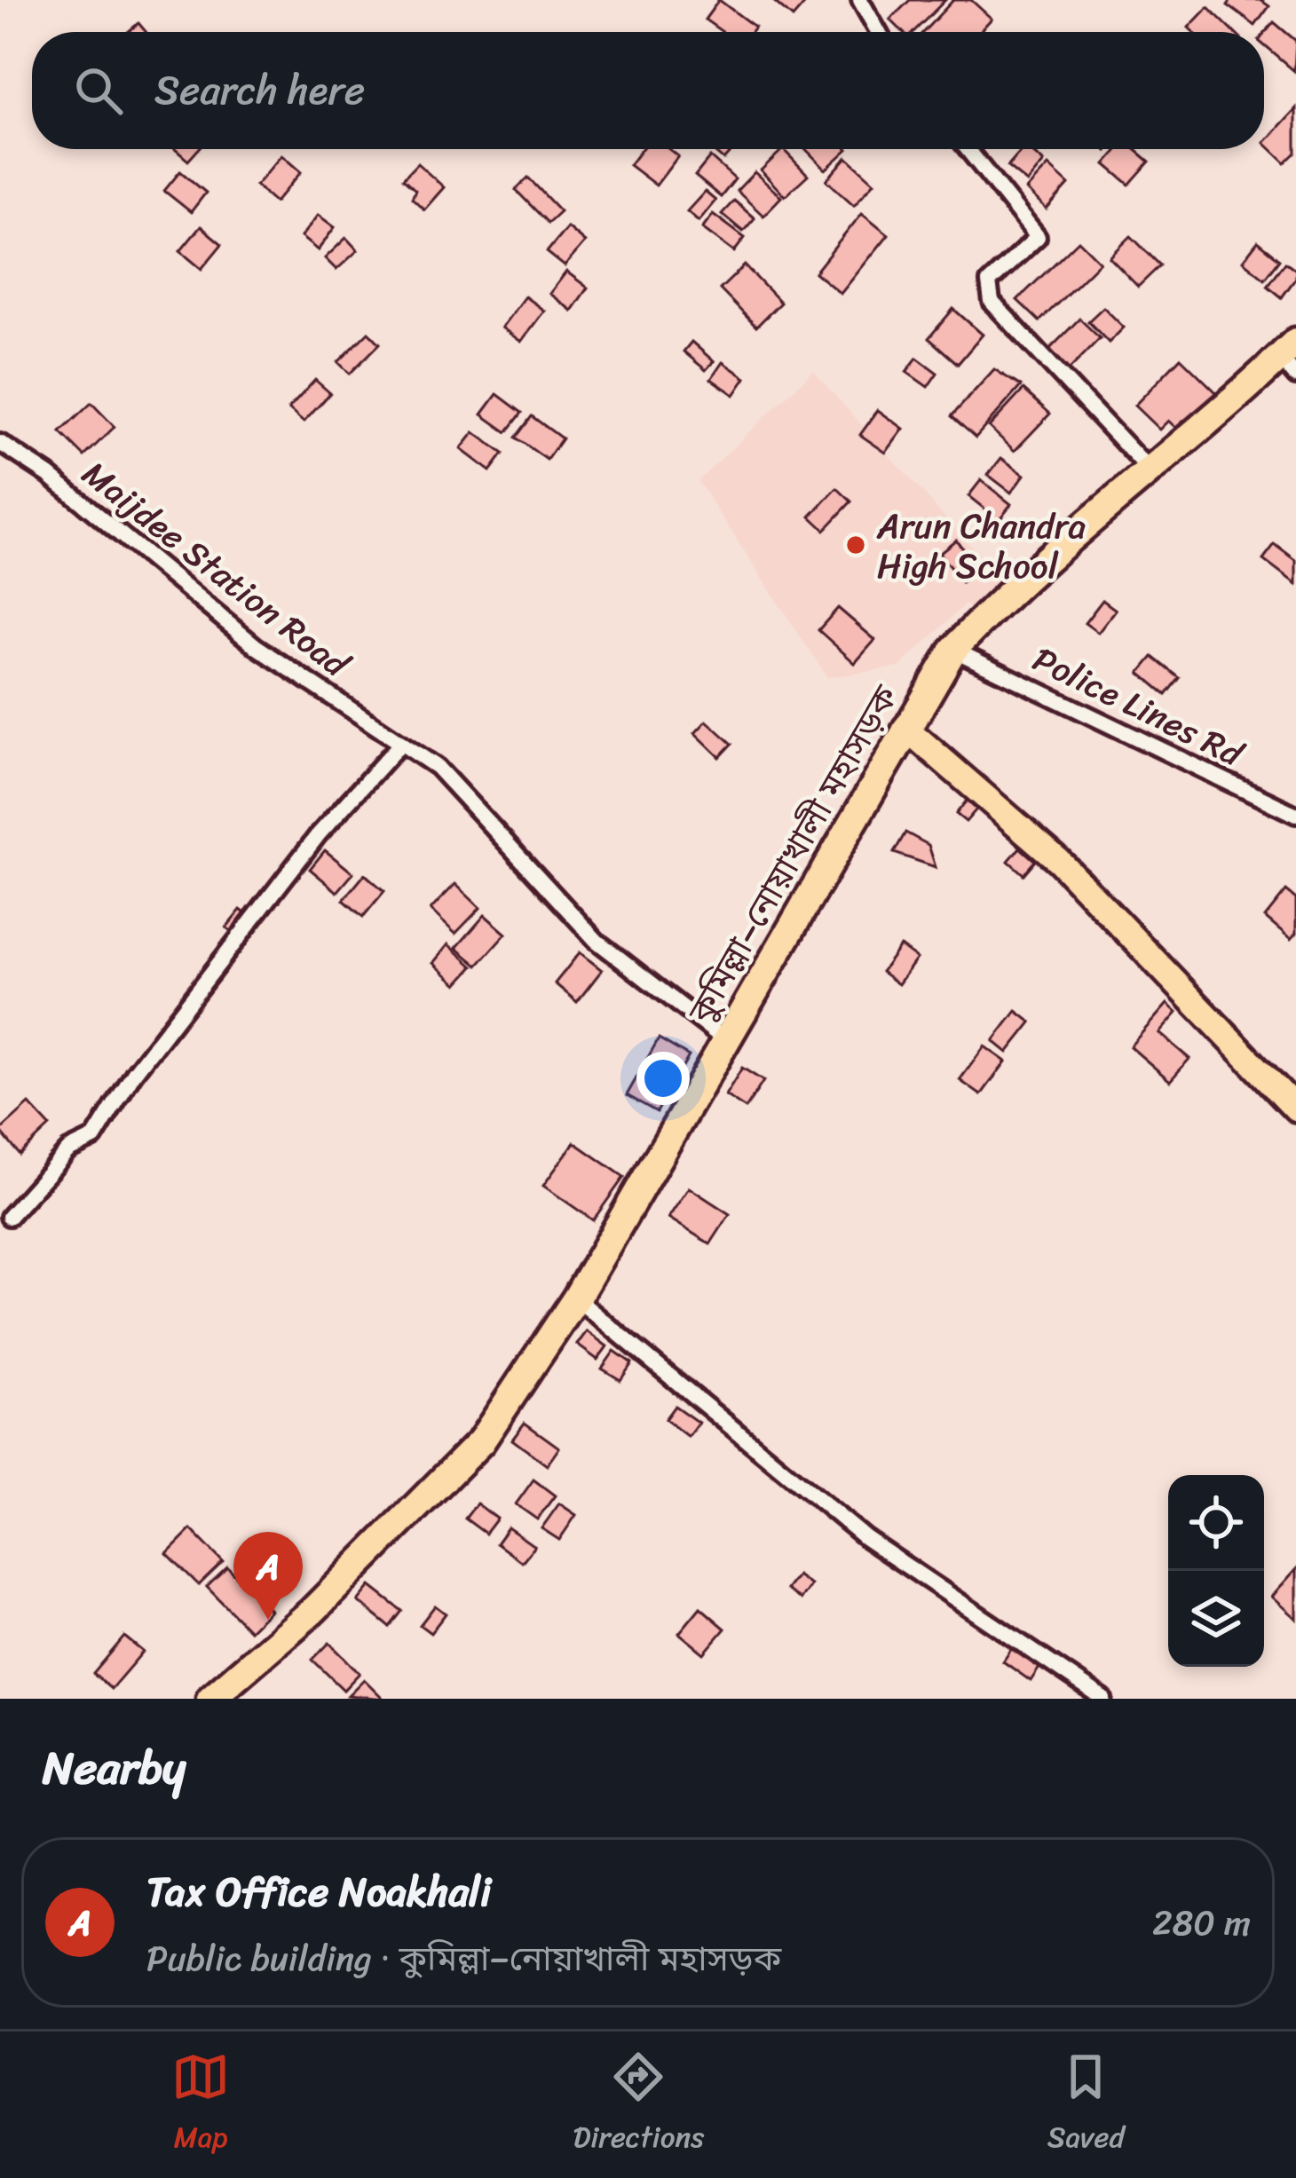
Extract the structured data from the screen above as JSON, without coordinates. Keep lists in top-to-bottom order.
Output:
{
  "streets": {
    "highway": ["কুমিল্লা–নোয়াখালী মহাসড়ক"],
    "street": ["Maijdee Station Road", "Police Lines Rd"]
  },
  "crossings": [
    ["Maijdee Station Road", "কুমিল্লা–নোয়াখালী মহাসড়ক"],
    ["Police Lines Rd", "কুমিল্লা–নোয়াখালী মহাসড়ক"]
  ],
  "places": ["Arun Chandra High School"],
  "page": {
    "search": "Search here",
    "pins": "A",
    "heading": "Nearby",
    "list": [
      {
        "mark": "A",
        "name": "Tax Office Noakhali",
        "note": "Public building · কুমিল্লা–নোয়াখালী মহাসড়ক",
        "value": "280 m"
      }
    ],
    "nav": ["Map", "Directions", "Saved"]
  }
}
